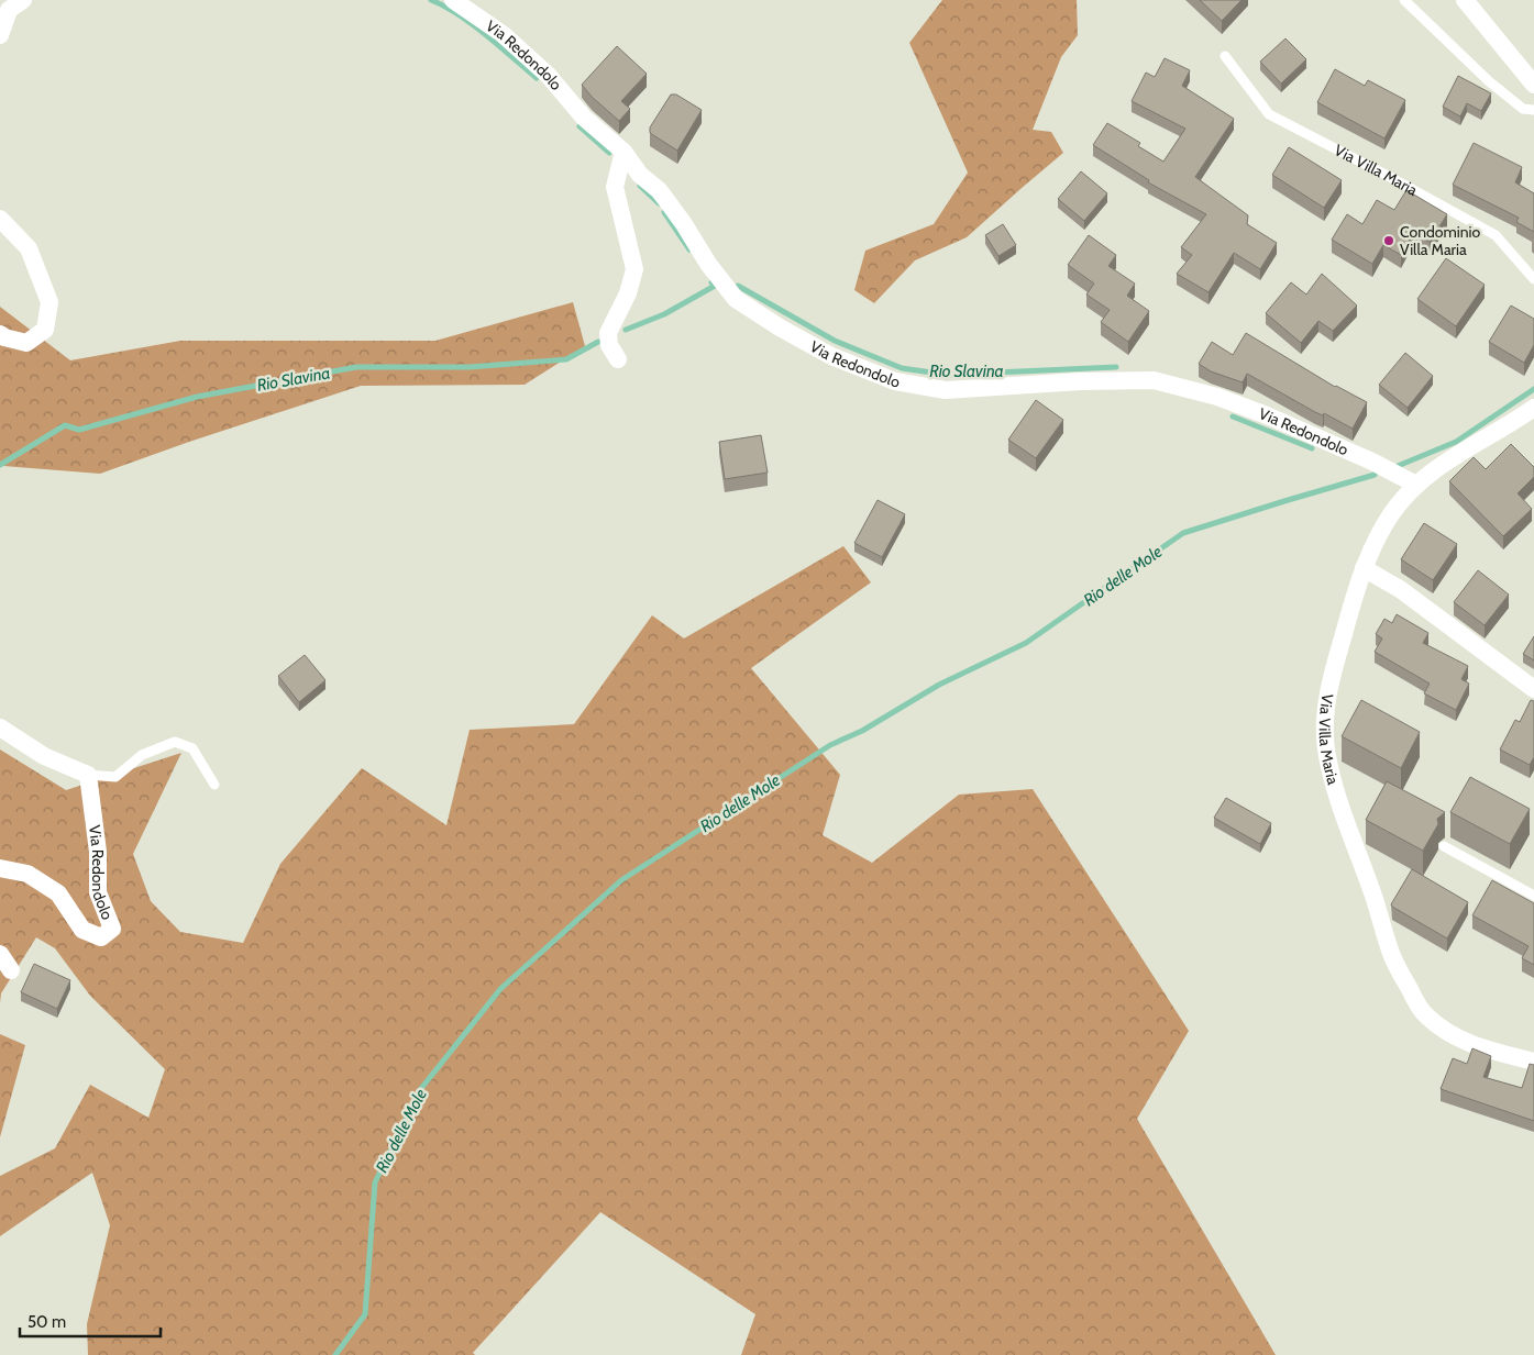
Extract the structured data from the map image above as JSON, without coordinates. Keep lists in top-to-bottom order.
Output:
{
  "streets": {
    "street": ["Via Redondolo", "Via Villa Maria"]
  },
  "crossings": [
    ["Via Redondolo", "Via Villa Maria"]
  ],
  "water": ["Rio Slavina", "Rio delle Mole"],
  "places": ["Condominio Villa Maria"],
  "scale_bar": "50 m"
}
